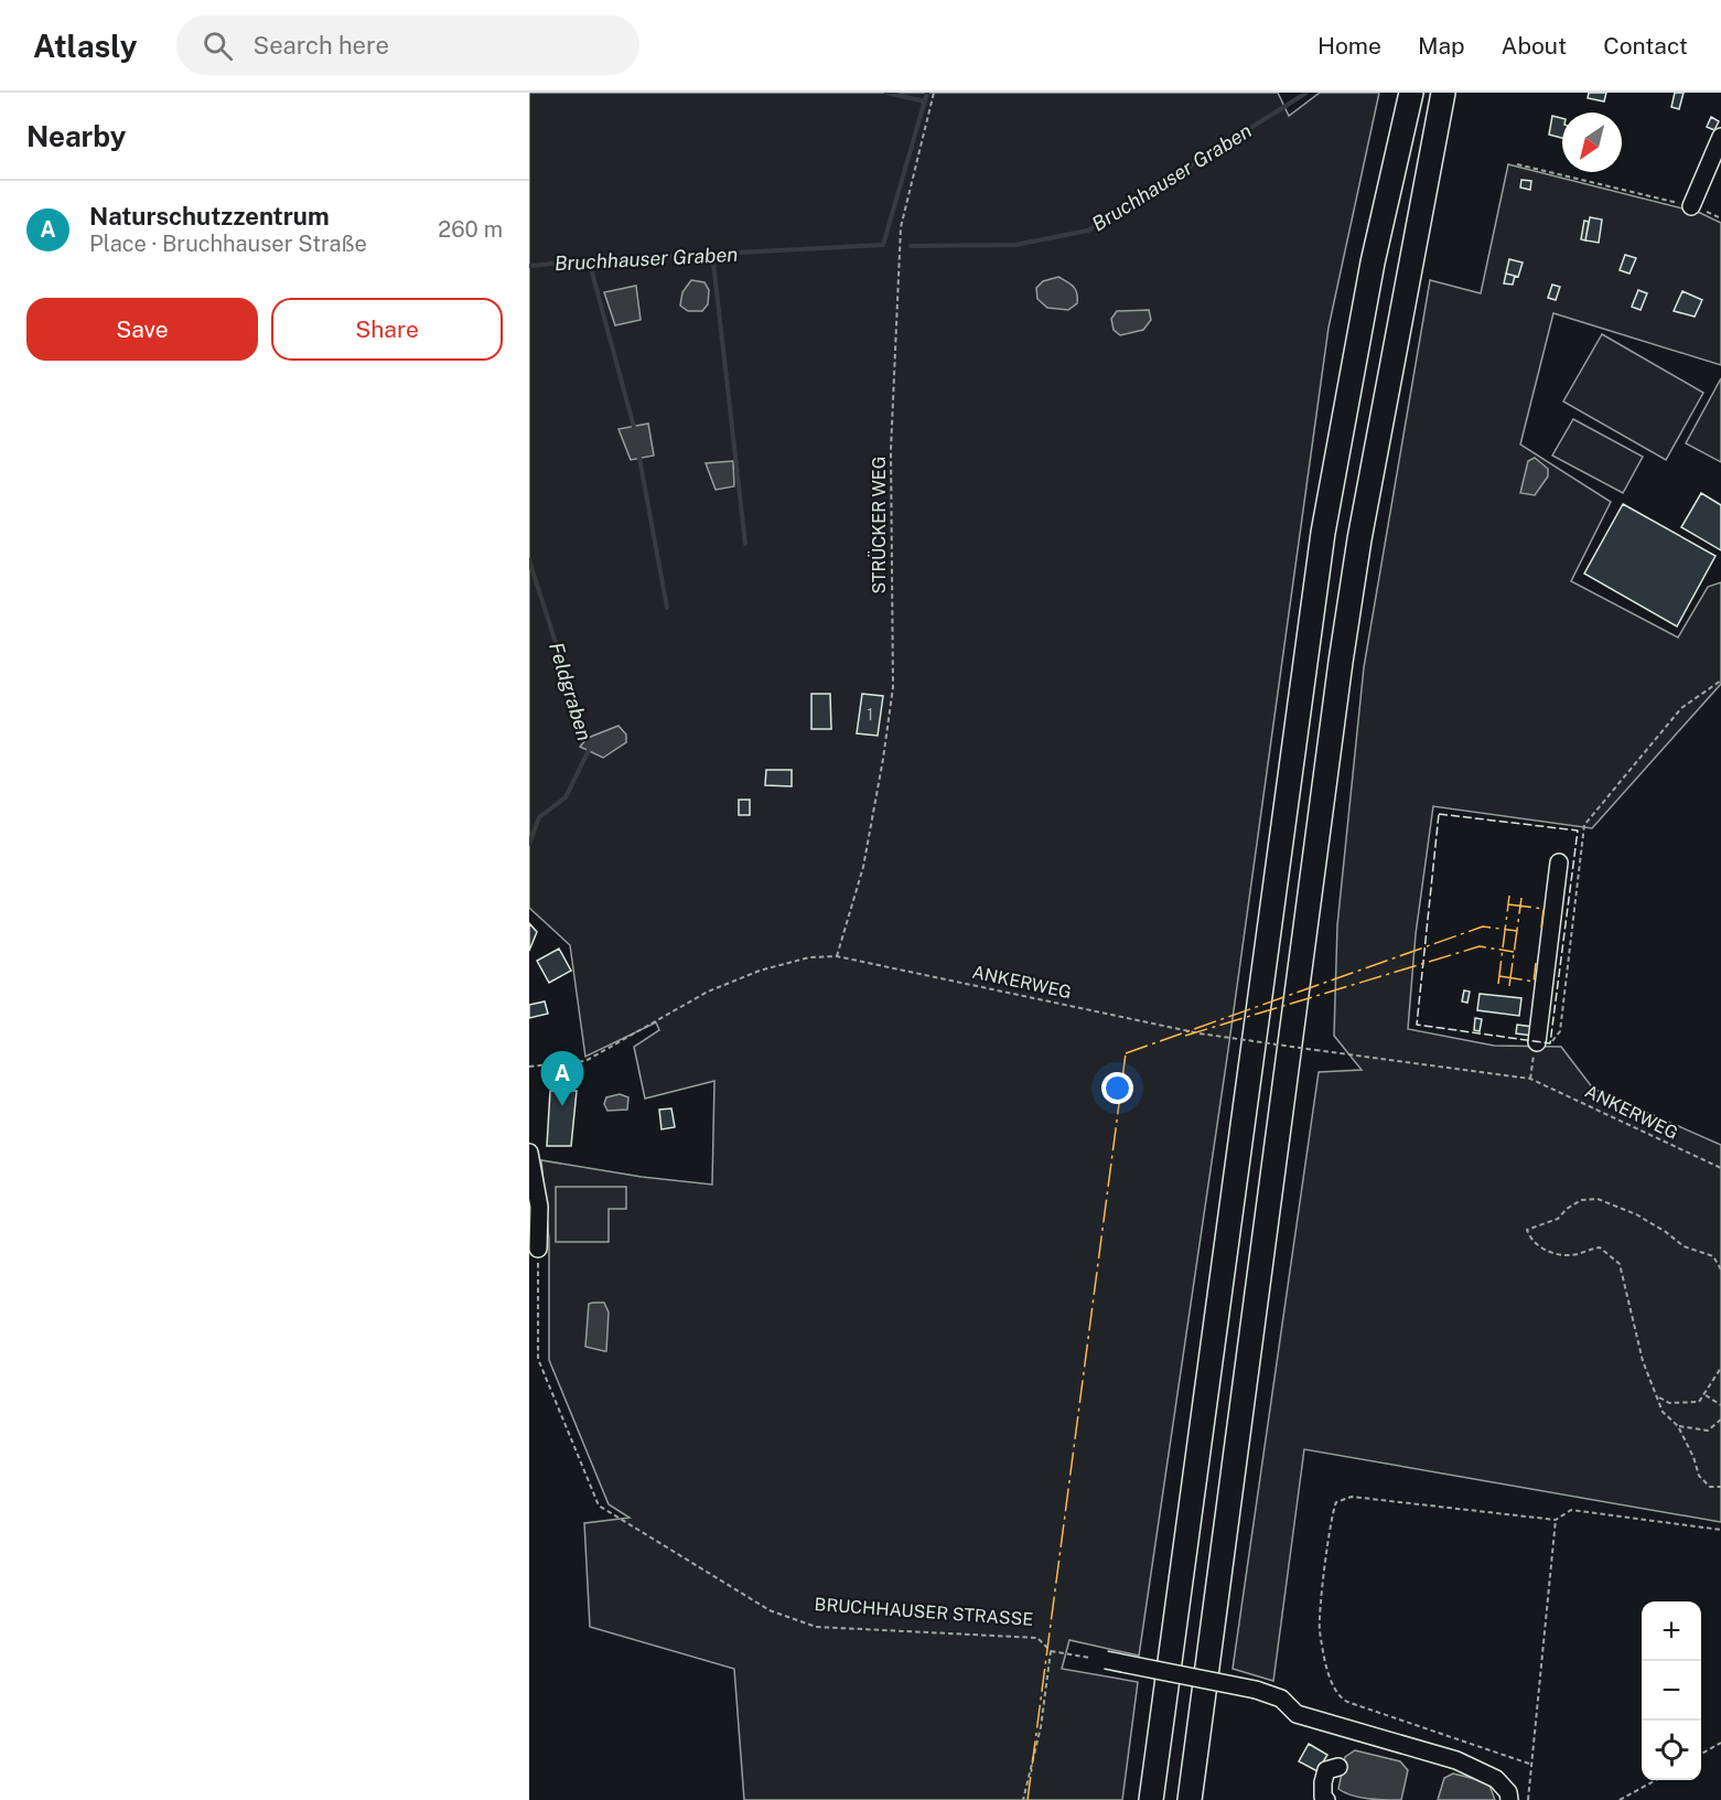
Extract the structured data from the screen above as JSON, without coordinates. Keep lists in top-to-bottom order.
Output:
{
  "streets": {
    "path": ["STRÜCKER WEG", "ANKERWEG", "BRUCHHAUSER STRASSE"]
  },
  "crossings": [
    ["STRÜCKER WEG", "ANKERWEG"]
  ],
  "water": ["Bruchhauser Graben", "Feldgraben"],
  "house_numbers": ["1"],
  "north": "bottom left",
  "page": {
    "header": "Atlasly",
    "search": "Search here",
    "nav": [
      "Home",
      "Map",
      "About",
      "Contact"
    ],
    "heading": "Nearby",
    "list": [
      {
        "mark": "A",
        "name": "Naturschutzzentrum",
        "note": "Place · Bruchhauser Straße",
        "value": "260 m"
      }
    ],
    "buttons": ["Save", "Share"],
    "pins": "A",
    "map_buttons": ["+", "−"]
  }
}
